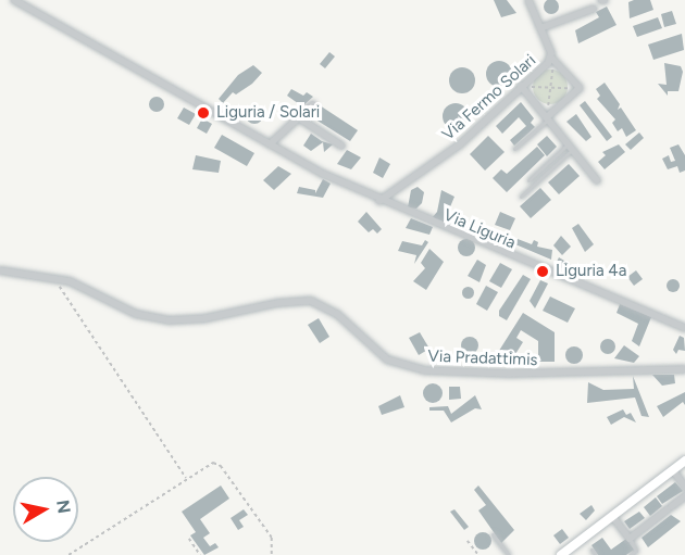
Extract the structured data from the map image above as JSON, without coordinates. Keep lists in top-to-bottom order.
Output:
{
  "streets": {
    "street": ["Via Fermo Solari", "Via Liguria", "Via Pradattimis"]
  },
  "crossings": [
    ["Via Fermo Solari", "Via Liguria"]
  ],
  "places": ["Liguria / Solari", "Liguria 4a"],
  "north": "right"
}
